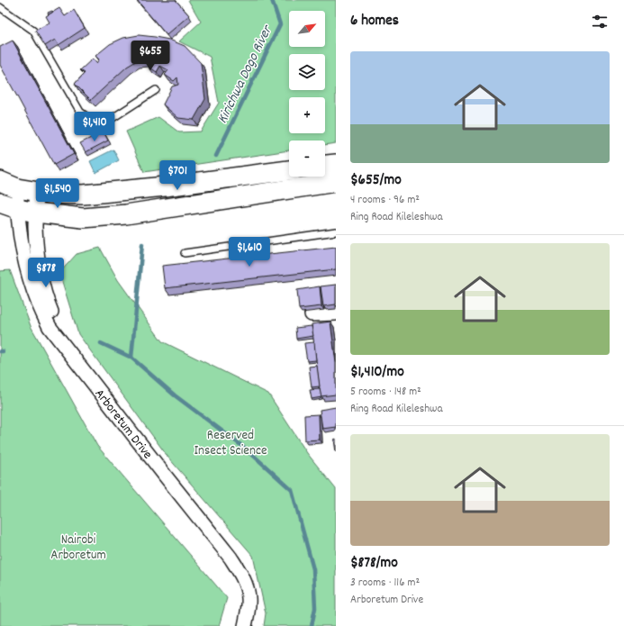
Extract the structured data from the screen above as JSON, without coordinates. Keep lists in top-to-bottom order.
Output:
{
  "streets": {
    "street": ["Arboretum Drive"]
  },
  "water": ["Kirichwa Dogo River"],
  "parks": ["Reserved Insect Science", "Nairobi Arboretum"],
  "north": "top right",
  "page": {
    "heading": "6 homes",
    "map_buttons": ["+", "−"],
    "price": [
      "$655",
      "$1,410",
      "$701",
      "$1,540",
      "$1,610",
      "$878"
    ],
    "list": [
      {
        "name": "$655/mo",
        "note": "4 rooms · 96 m² · Ring Road Kileleshwa"
      },
      {
        "name": "$1,410/mo",
        "note": "5 rooms · 148 m² · Ring Road Kileleshwa"
      },
      {
        "name": "$878/mo",
        "note": "3 rooms · 116 m² · Arboretum Drive"
      }
    ]
  }
}
